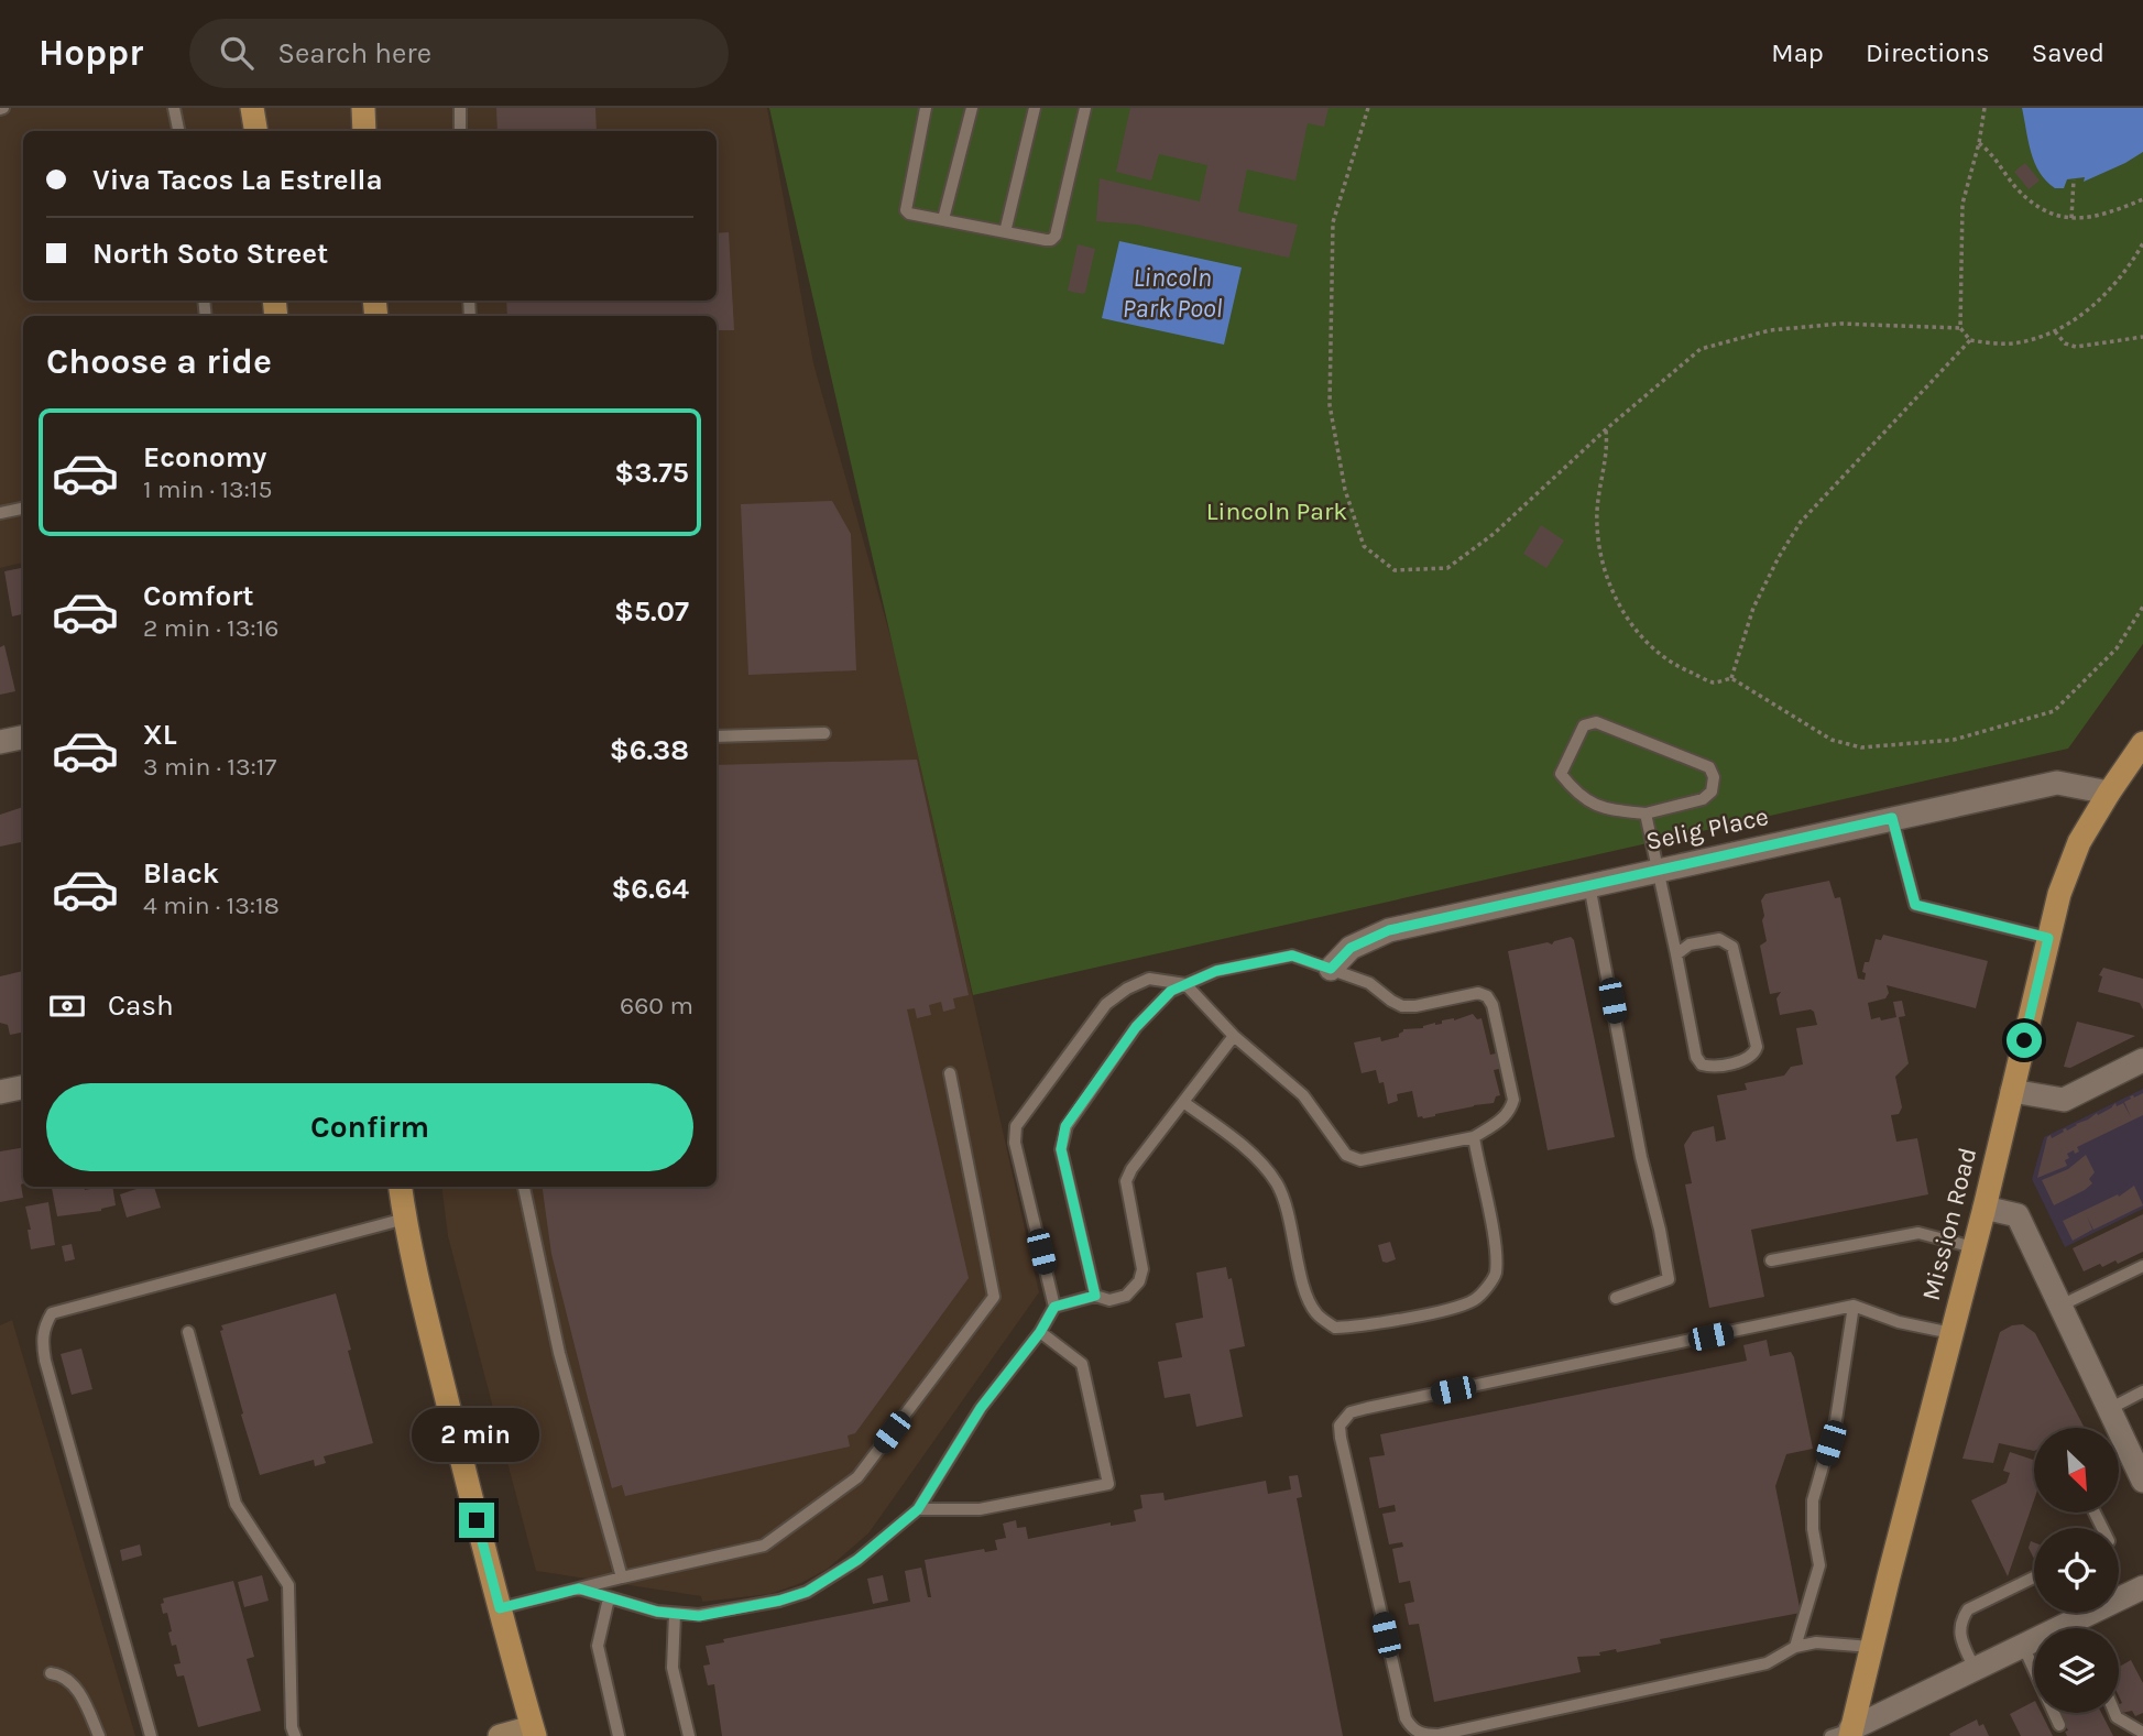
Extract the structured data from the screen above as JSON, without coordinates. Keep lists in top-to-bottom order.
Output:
{
  "streets": {
    "main road": ["Mission Road"],
    "street": ["Selig Place"]
  },
  "crossings": [
    ["Selig Place", "Mission Road"]
  ],
  "water": ["Lincoln Park Pool"],
  "parks": ["Lincoln Park"],
  "north": "bottom right",
  "page": {
    "header": "Hoppr",
    "search": "Search here",
    "nav": ["Map", "Directions", "Saved"],
    "banner": ["Viva Tacos La Estrella", "North Soto Street"],
    "heading": "Choose a ride",
    "list": [
      {
        "name": "Economy",
        "note": "1 min · 13:15",
        "value": "$3.75"
      },
      {
        "name": "Comfort",
        "note": "2 min · 13:16",
        "value": "$5.07"
      },
      {
        "name": "XL",
        "note": "3 min · 13:17",
        "value": "$6.38"
      },
      {
        "name": "Black",
        "note": "4 min · 13:18",
        "value": "$6.64"
      }
    ],
    "pay": ["Cash", "660 m"],
    "buttons": "Confirm",
    "bubble": "2 min"
  }
}
